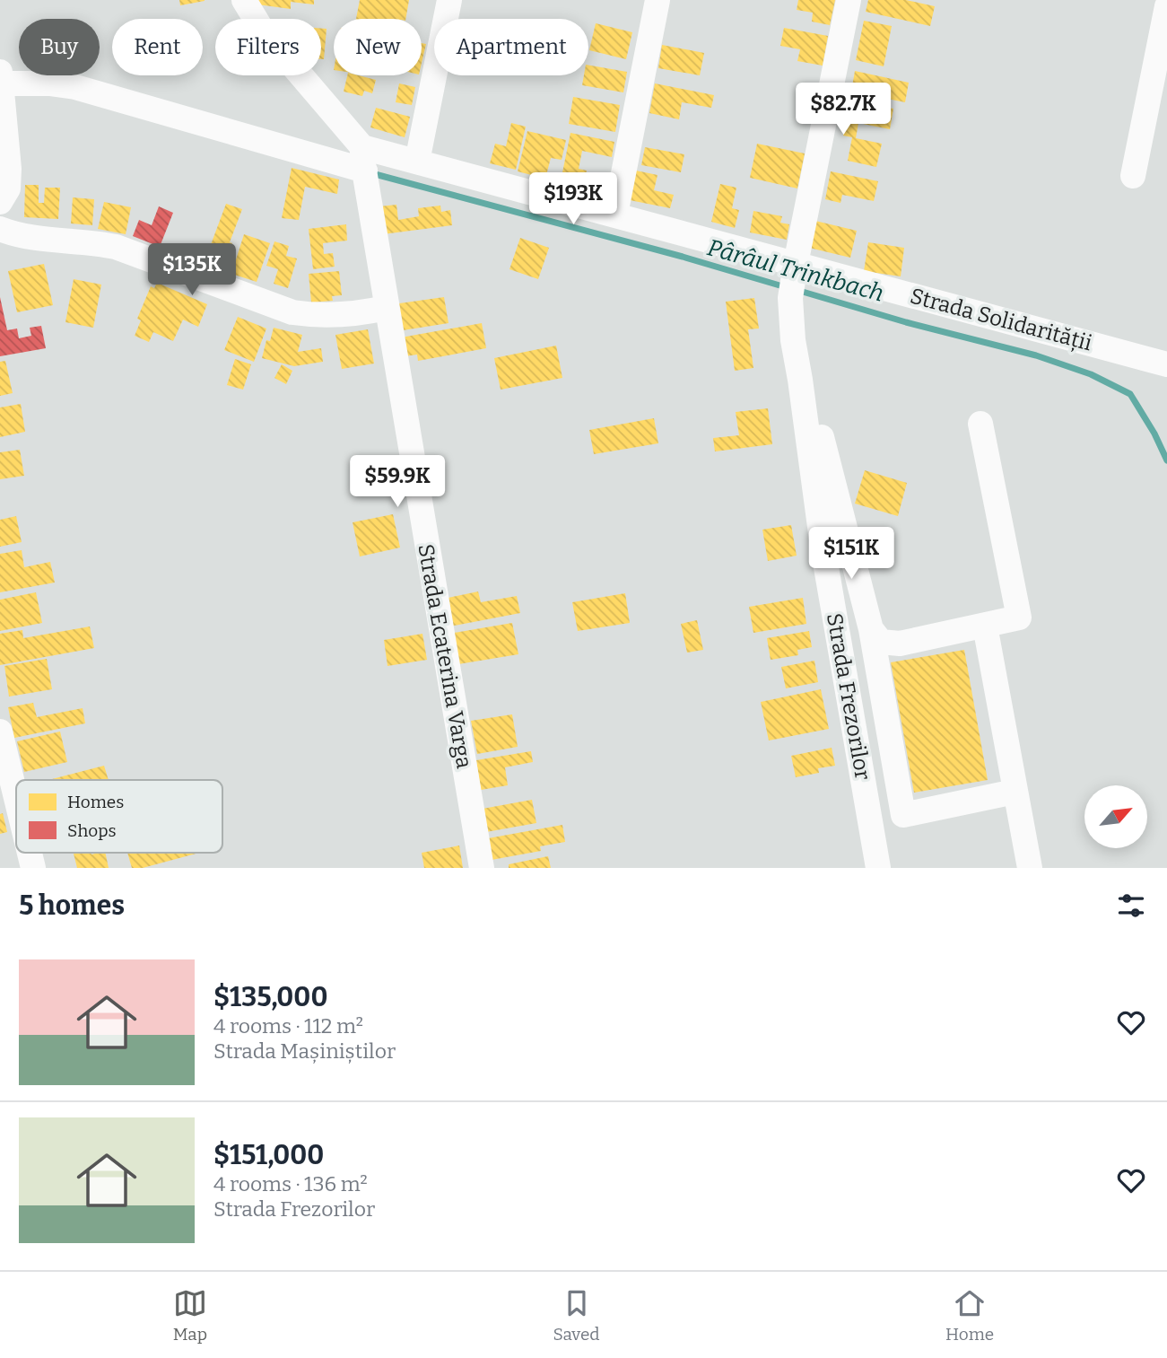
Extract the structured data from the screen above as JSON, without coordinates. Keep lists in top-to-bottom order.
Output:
{
  "streets": {
    "street": ["Strada Solidarității", "Strada Ecaterina Varga", "Strada Frezorilor"]
  },
  "crossings": [
    ["Strada Solidarității", "Strada Ecaterina Varga"],
    ["Strada Solidarității", "Strada Frezorilor"]
  ],
  "water": ["Pârâul Trinkbach"],
  "legend": ["Homes", "Shops"],
  "north": "top right",
  "page": {
    "chip": [
      "Buy",
      "Rent",
      "Filters",
      "New",
      "Apartment"
    ],
    "price": [
      "$82.7K",
      "$193K",
      "$135K",
      "$59.9K",
      "$151K"
    ],
    "heading": "5 homes",
    "list": [
      {
        "name": "$135,000",
        "note": "4 rooms · 112 m² · Strada Mașiniștilor"
      },
      {
        "name": "$151,000",
        "note": "4 rooms · 136 m² · Strada Frezorilor"
      }
    ],
    "tabs": ["Map", "Saved", "Home"]
  }
}
